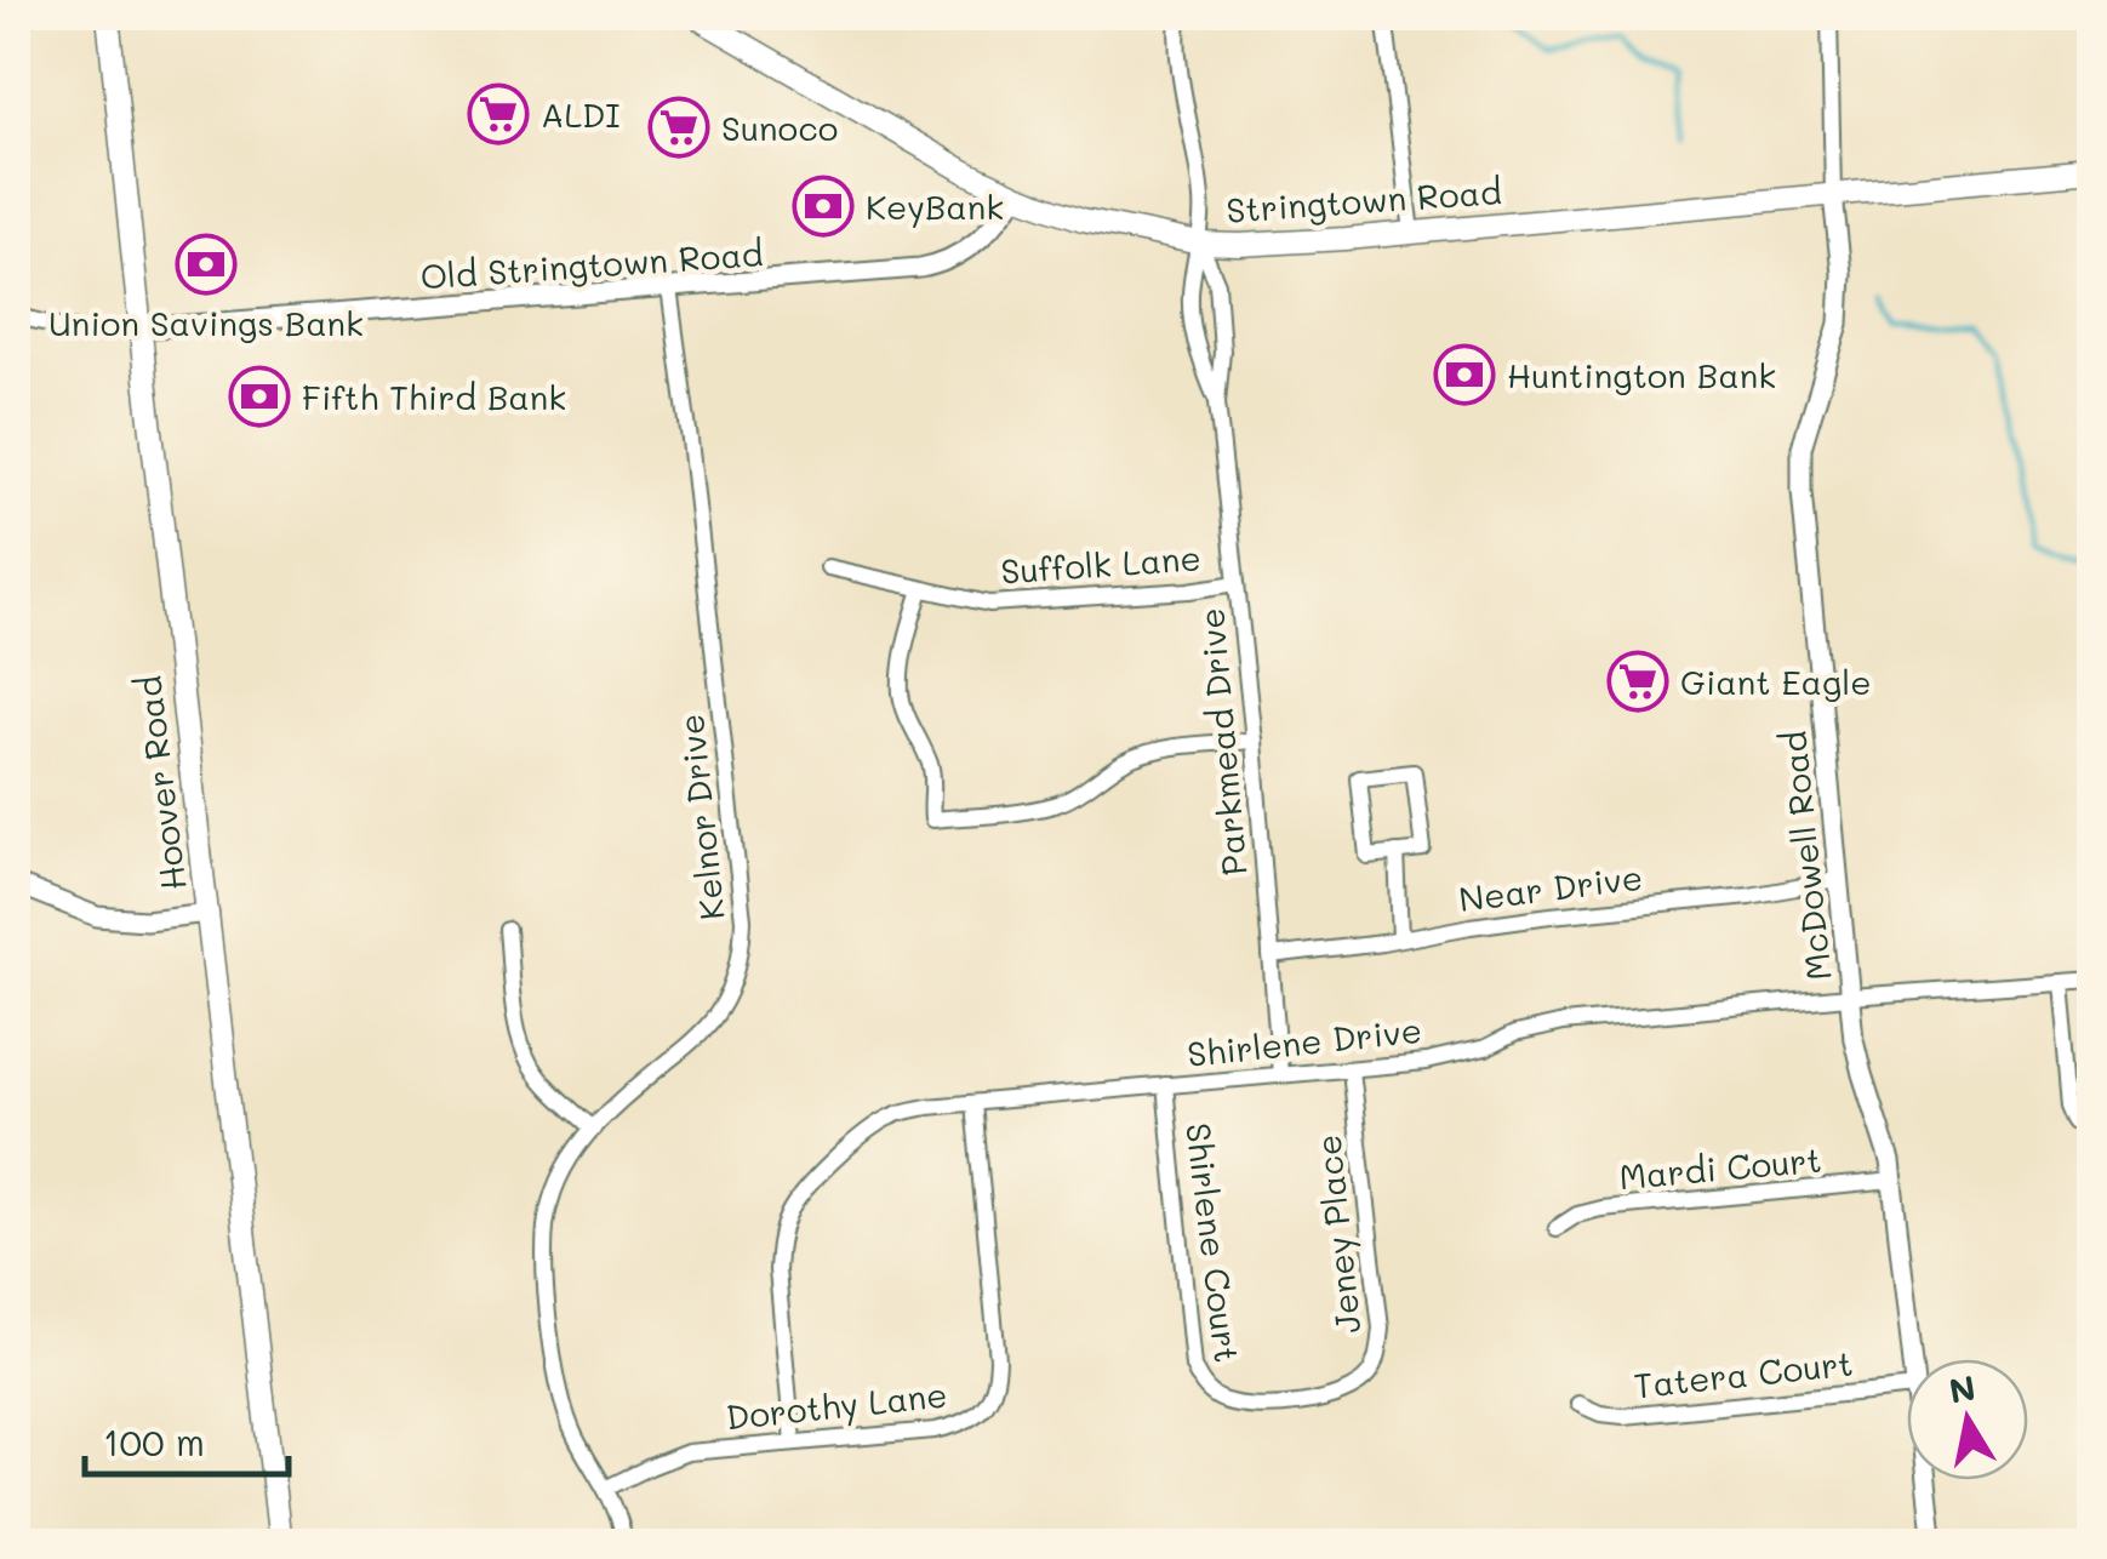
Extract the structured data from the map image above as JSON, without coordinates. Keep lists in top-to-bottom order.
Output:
{
  "streets": {
    "main road": ["Stringtown Road", "Hoover Road"],
    "street": [
      "Old Stringtown Road",
      "Suffolk Lane",
      "Parkmead Drive",
      "Kelnor Drive",
      "McDowell Road",
      "Near Drive",
      "Shirlene Drive",
      "Mardi Court",
      "Jeney Place",
      "Shirlene Court",
      "Tatera Court",
      "Dorothy Lane"
    ]
  },
  "crossings": [
    ["Stringtown Road", "Old Stringtown Road"],
    ["Stringtown Road", "Parkmead Drive"],
    ["Stringtown Road", "McDowell Road"],
    ["Old Stringtown Road", "Hoover Road"],
    ["Old Stringtown Road", "Kelnor Drive"],
    ["Suffolk Lane", "Parkmead Drive"],
    ["Parkmead Drive", "Near Drive"],
    ["Parkmead Drive", "Shirlene Drive"],
    ["Kelnor Drive", "Dorothy Lane"],
    ["McDowell Road", "Near Drive"],
    ["McDowell Road", "Shirlene Drive"],
    ["McDowell Road", "Mardi Court"],
    ["Shirlene Drive", "Jeney Place"],
    ["Shirlene Drive", "Shirlene Court"],
    ["Shirlene Drive", "Dorothy Lane"],
    ["Jeney Place", "Shirlene Court"]
  ],
  "places": {
    "supermarket": ["ALDI", "Sunoco", "Giant Eagle"],
    "bank": [
      "KeyBank",
      "Union Savings Bank",
      "Huntington Bank",
      "Fifth Third Bank"
    ]
  },
  "scale_bar": "100 m",
  "north": "top"
}
